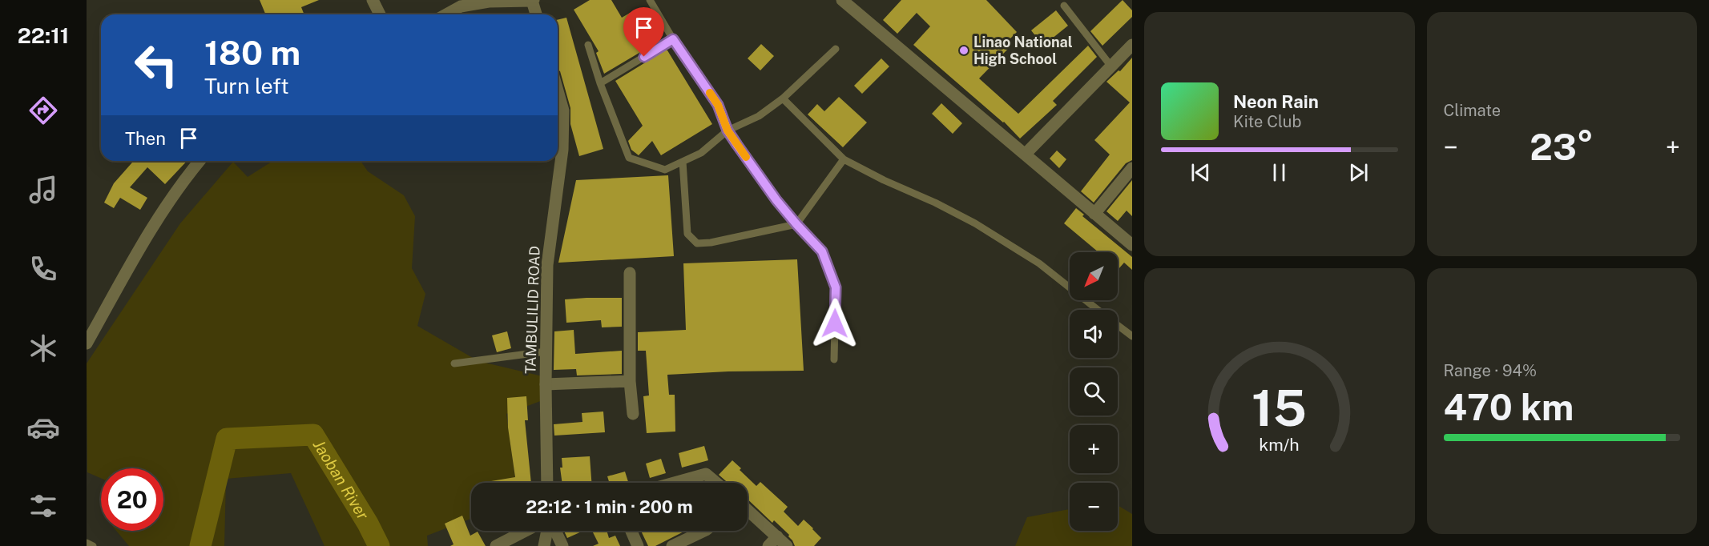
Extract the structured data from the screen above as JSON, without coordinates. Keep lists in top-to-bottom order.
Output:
{
  "streets": {
    "street": ["TAMBULILID ROAD"]
  },
  "water": ["Jaoban River"],
  "places": ["Linao National High School"],
  "north": "bottom left",
  "page": {
    "tabs": "22:11",
    "tile": [
      "Climate",
      ["Range · 94%", "470 km"]
    ],
    "turn": ["180 m", "Turn left"],
    "song": ["Neon Rain", "Kite Club"],
    "then": "Then",
    "heat": ["−", "23°", "+"],
    "map_buttons": ["+", "−"],
    "limit": "20",
    "trip": "22:12 · 1 min · 200 m",
    "gauge": ["15", "km/h"]
  }
}
